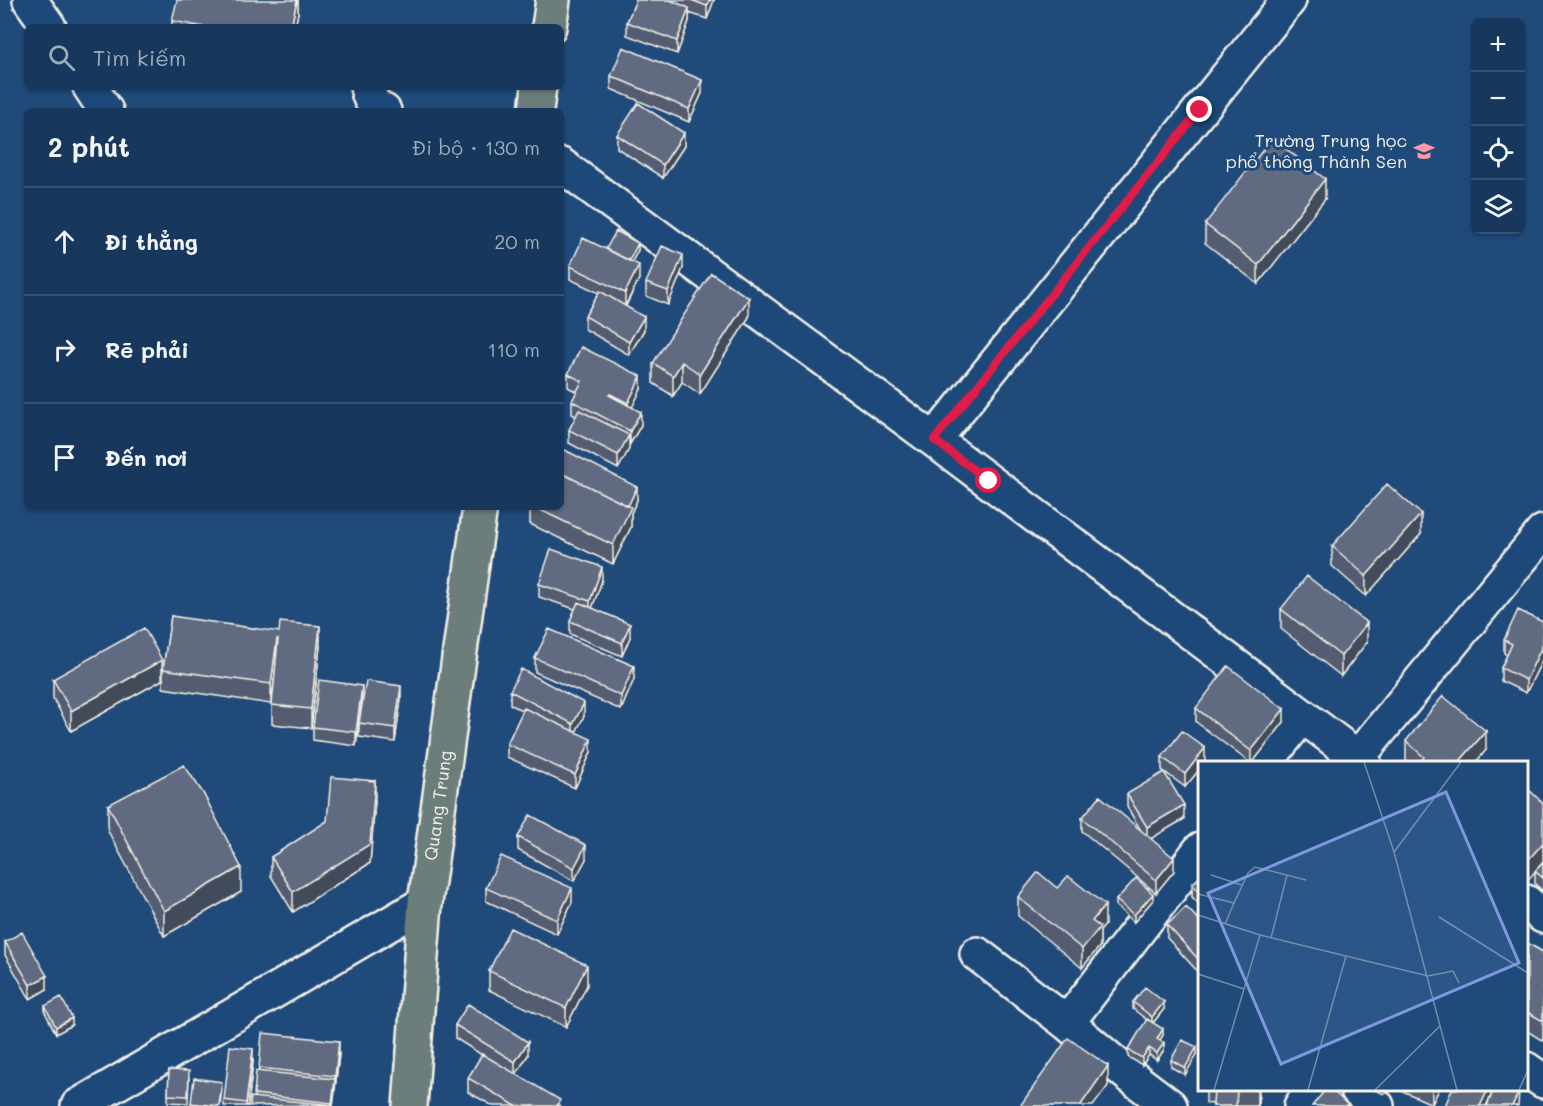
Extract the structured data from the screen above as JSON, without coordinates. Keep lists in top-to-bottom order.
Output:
{
  "streets": {
    "main road": ["Quang Trung"]
  },
  "places": {
    "school or university": ["Trường Trung học phổ thông Thành Sen"]
  },
  "page": {
    "map_buttons": ["+", "−"],
    "search": "Tìm kiếm",
    "heading": ["2 phút", "Đi bộ · 130 m"],
    "list": [
      ["Đi thẳng", "20 m"],
      ["Rẽ phải", "110 m"],
      "Đến nơi"
    ]
  }
}
